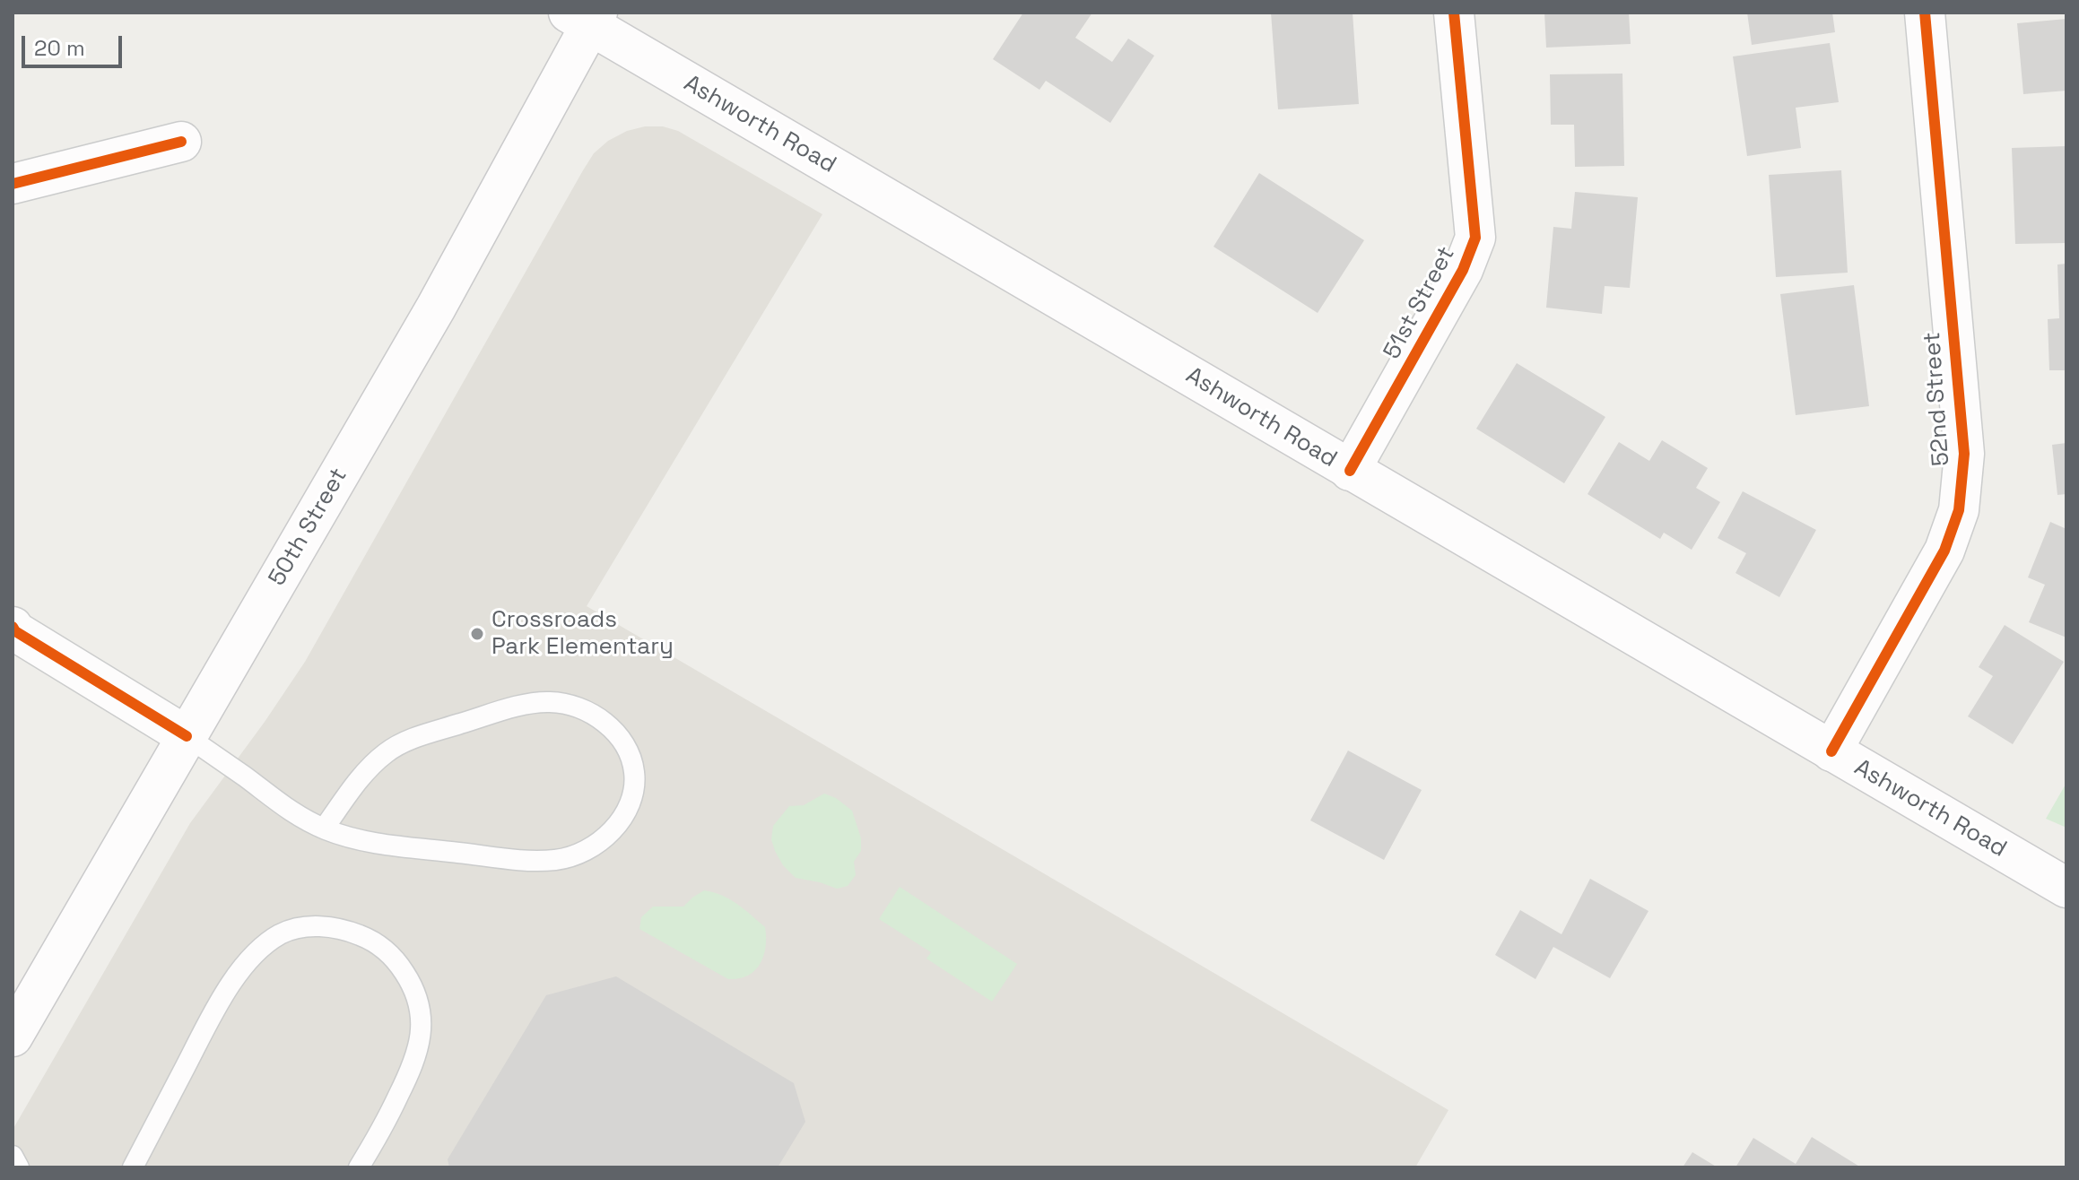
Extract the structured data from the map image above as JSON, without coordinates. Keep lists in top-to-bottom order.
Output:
{
  "streets": {
    "main road": [
      "Ashworth Road",
      "51st Street",
      "52nd Street",
      "50th Street"
    ]
  },
  "crossings": [
    ["Ashworth Road", "51st Street"],
    ["Ashworth Road", "52nd Street"],
    ["Ashworth Road", "50th Street"]
  ],
  "places": ["Crossroads Park Elementary"],
  "scale_bar": "20 m"
}
